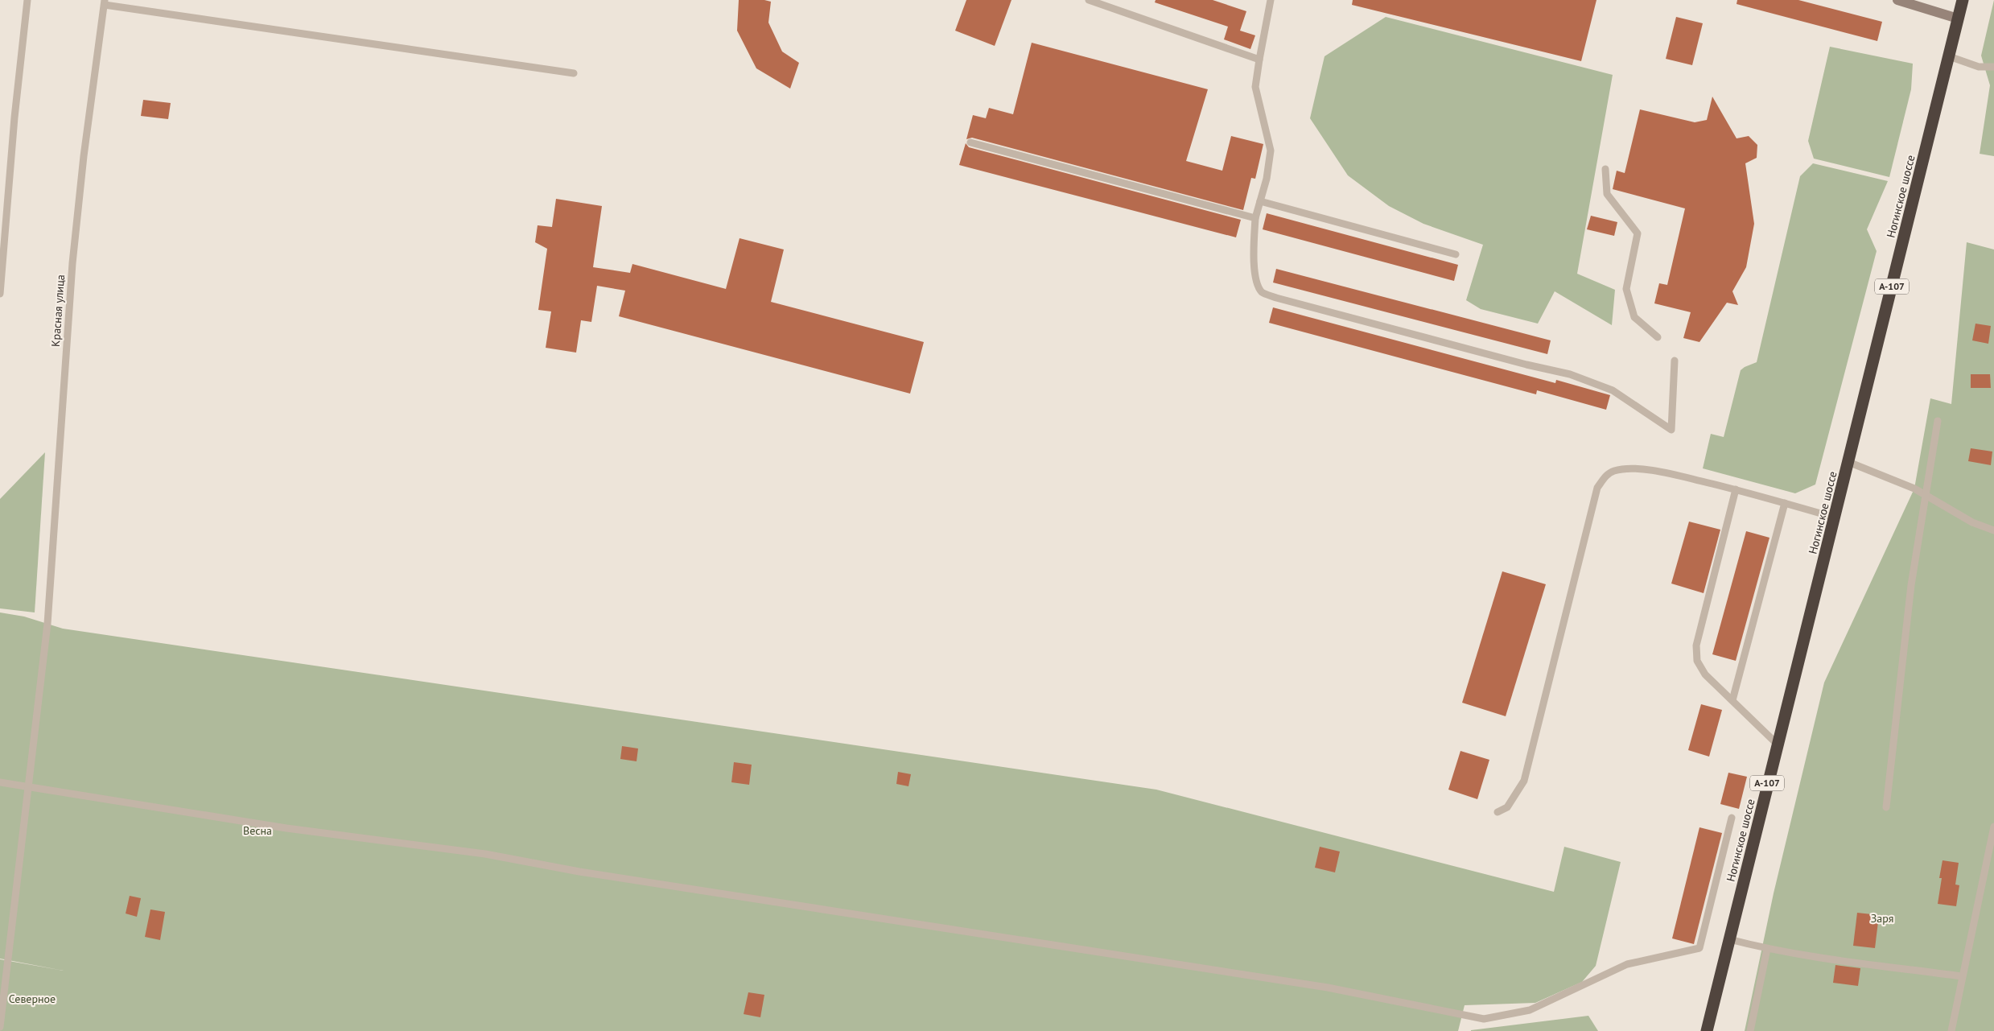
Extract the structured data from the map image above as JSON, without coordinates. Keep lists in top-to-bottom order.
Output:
{
  "streets": {
    "highway": ["Ногинское шоссе", "А-107"],
    "lane": ["Красная улица"]
  },
  "parks": ["Весна", "Заря", "Северное"]
}
